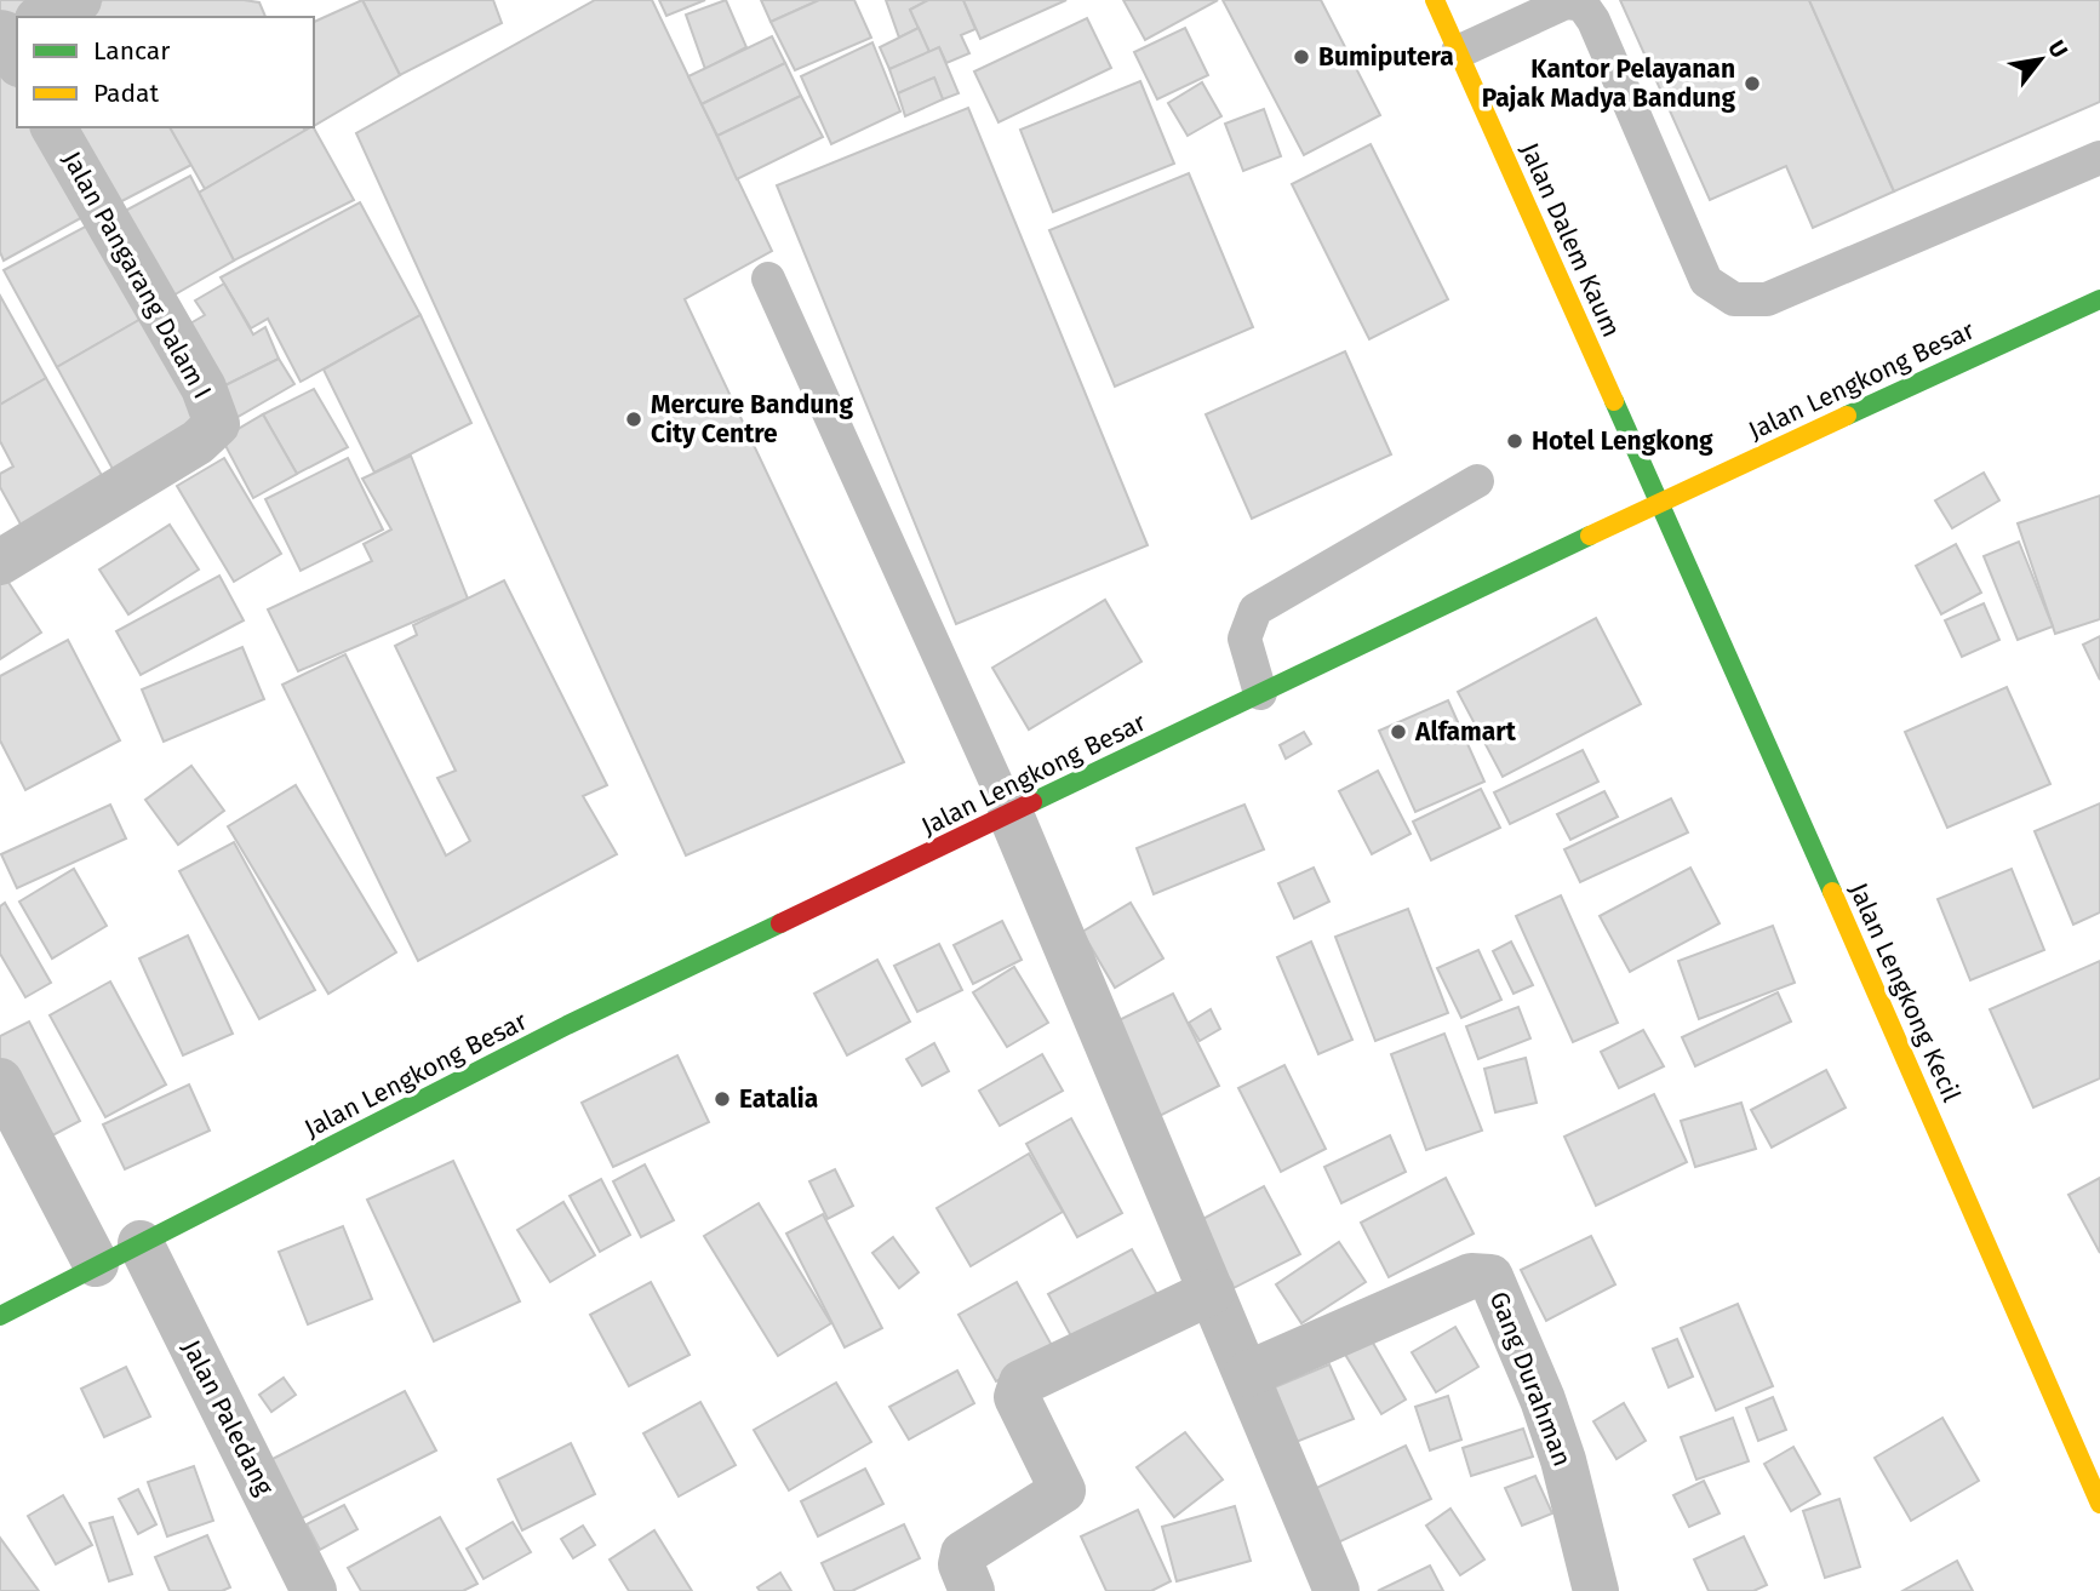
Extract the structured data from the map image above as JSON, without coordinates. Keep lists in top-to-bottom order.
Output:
{
  "streets": {
    "street": [
      "Jalan Dalem Kaum",
      "Jalan Pangarang Dalam I",
      "Jalan Lengkong Besar",
      "Jalan Lengkong Kecil",
      "Gang Durahman",
      "Jalan Paledang"
    ]
  },
  "crossings": [
    ["Jalan Dalem Kaum", "Jalan Lengkong Besar"],
    ["Jalan Dalem Kaum", "Jalan Lengkong Kecil"],
    ["Jalan Lengkong Besar", "Jalan Lengkong Kecil"],
    ["Jalan Lengkong Besar", "Jalan Paledang"]
  ],
  "places": [
    "Bumiputera",
    "Kantor Pelayanan Pajak Madya Bandung",
    "Mercure Bandung City Centre",
    "Hotel Lengkong",
    "Alfamart",
    "Eatalia"
  ],
  "legend": ["Lancar", "Padat"],
  "north": "top right"
}
